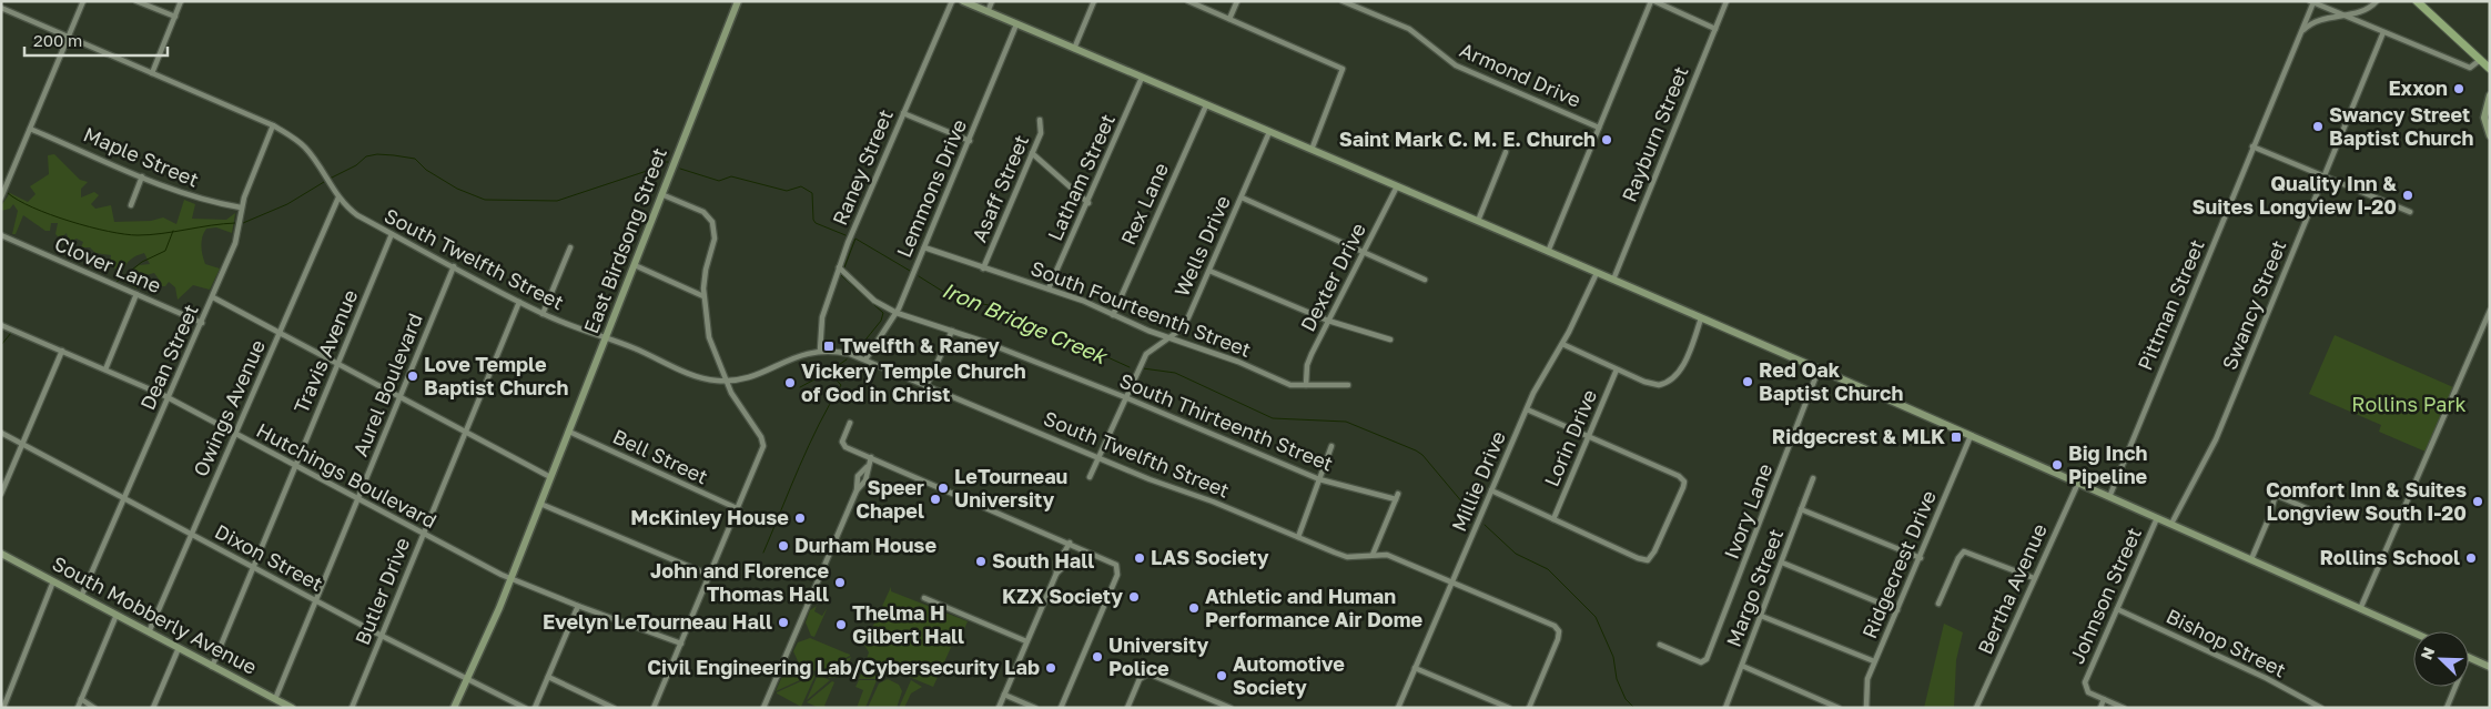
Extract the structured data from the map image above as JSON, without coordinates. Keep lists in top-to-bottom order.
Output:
{
  "streets": {
    "street": [
      "Armond Drive",
      "Rayburn Street",
      "Maple Street",
      "Raney Street",
      "Latham Street",
      "Lemmons Drive",
      "Asaff Street",
      "Rex Lane",
      "East Birdsong Street",
      "Wells Drive",
      "South Twelfth Street",
      "Clover Lane",
      "Dexter Drive",
      "Pittman Street",
      "Swancy Street",
      "South Fourteenth Street",
      "Travis Avenue",
      "Dean Street",
      "Aurel Boulevard",
      "Owings Avenue",
      "South Thirteenth Street",
      "Lorin Drive",
      "Bell Street",
      "Hutchings Boulevard",
      "Millie Drive",
      "Ivory Lane",
      "Dixon Street",
      "Ridgecrest Drive",
      "Margo Street",
      "Bertha Avenue",
      "Butler Drive",
      "Johnson Street",
      "South Mobberly Avenue",
      "Bishop Street"
    ]
  },
  "crossings": [
    ["Maple Street", "Dean Street"],
    ["Raney Street", "South Twelfth Street"],
    ["Raney Street", "South Thirteenth Street"],
    ["Latham Street", "South Fourteenth Street"],
    ["Lemmons Drive", "South Twelfth Street"],
    ["Lemmons Drive", "South Fourteenth Street"],
    ["Lemmons Drive", "South Thirteenth Street"],
    ["Asaff Street", "South Fourteenth Street"],
    ["Rex Lane", "South Fourteenth Street"],
    ["East Birdsong Street", "South Twelfth Street"],
    ["East Birdsong Street", "Bell Street"],
    ["East Birdsong Street", "Hutchings Boulevard"],
    ["East Birdsong Street", "Dixon Street"],
    ["Wells Drive", "South Twelfth Street"],
    ["Wells Drive", "South Fourteenth Street"],
    ["Wells Drive", "South Thirteenth Street"],
    ["South Twelfth Street", "Travis Avenue"],
    ["South Twelfth Street", "Dean Street"],
    ["South Twelfth Street", "Aurel Boulevard"],
    ["South Twelfth Street", "Owings Avenue"],
    ["South Twelfth Street", "South Thirteenth Street"],
    ["South Twelfth Street", "Millie Drive"],
    ["South Twelfth Street", "Butler Drive"],
    ["Clover Lane", "Dean Street"],
    ["Dexter Drive", "South Fourteenth Street"],
    ["Travis Avenue", "Hutchings Boulevard"],
    ["Travis Avenue", "Dixon Street"],
    ["Travis Avenue", "South Mobberly Avenue"],
    ["Dean Street", "Hutchings Boulevard"],
    ["Dean Street", "Dixon Street"],
    ["Dean Street", "South Mobberly Avenue"],
    ["Aurel Boulevard", "Hutchings Boulevard"],
    ["Aurel Boulevard", "Dixon Street"],
    ["Aurel Boulevard", "South Mobberly Avenue"],
    ["Owings Avenue", "Hutchings Boulevard"],
    ["Owings Avenue", "Dixon Street"],
    ["Owings Avenue", "South Mobberly Avenue"],
    ["Hutchings Boulevard", "Butler Drive"],
    ["Dixon Street", "Butler Drive"],
    ["Johnson Street", "Bishop Street"]
  ],
  "water": ["Iron Bridge Creek"],
  "parks": ["Rollins Park"],
  "places": {
    "other": [
      "Exxon",
      "Swancy Street Baptist Church",
      "Saint Mark C. M. E. Church",
      "Quality Inn & Suites Longview I-20",
      "Love Temple Baptist Church",
      "Red Oak Baptist Church",
      "Vickery Temple Church of God in Christ",
      "Big Inch Pipeline",
      "LeTourneau University",
      "Speer Chapel",
      "Comfort Inn & Suites Longview South I-20",
      "McKinley House",
      "Durham House",
      "LAS Society",
      "Rollins School",
      "South Hall",
      "John and Florence Thomas Hall",
      "KZX Society",
      "Athletic and Human Performance Air Dome",
      "Evelyn LeTourneau Hall",
      "Thelma H Gilbert Hall",
      "University Police",
      "Civil Engineering Lab/Cybersecurity Lab",
      "Automotive Society"
    ],
    "transit": ["Twelfth & Raney", "Ridgecrest & MLK"]
  },
  "scale_bar": "200 m",
  "north": "top left"
}
